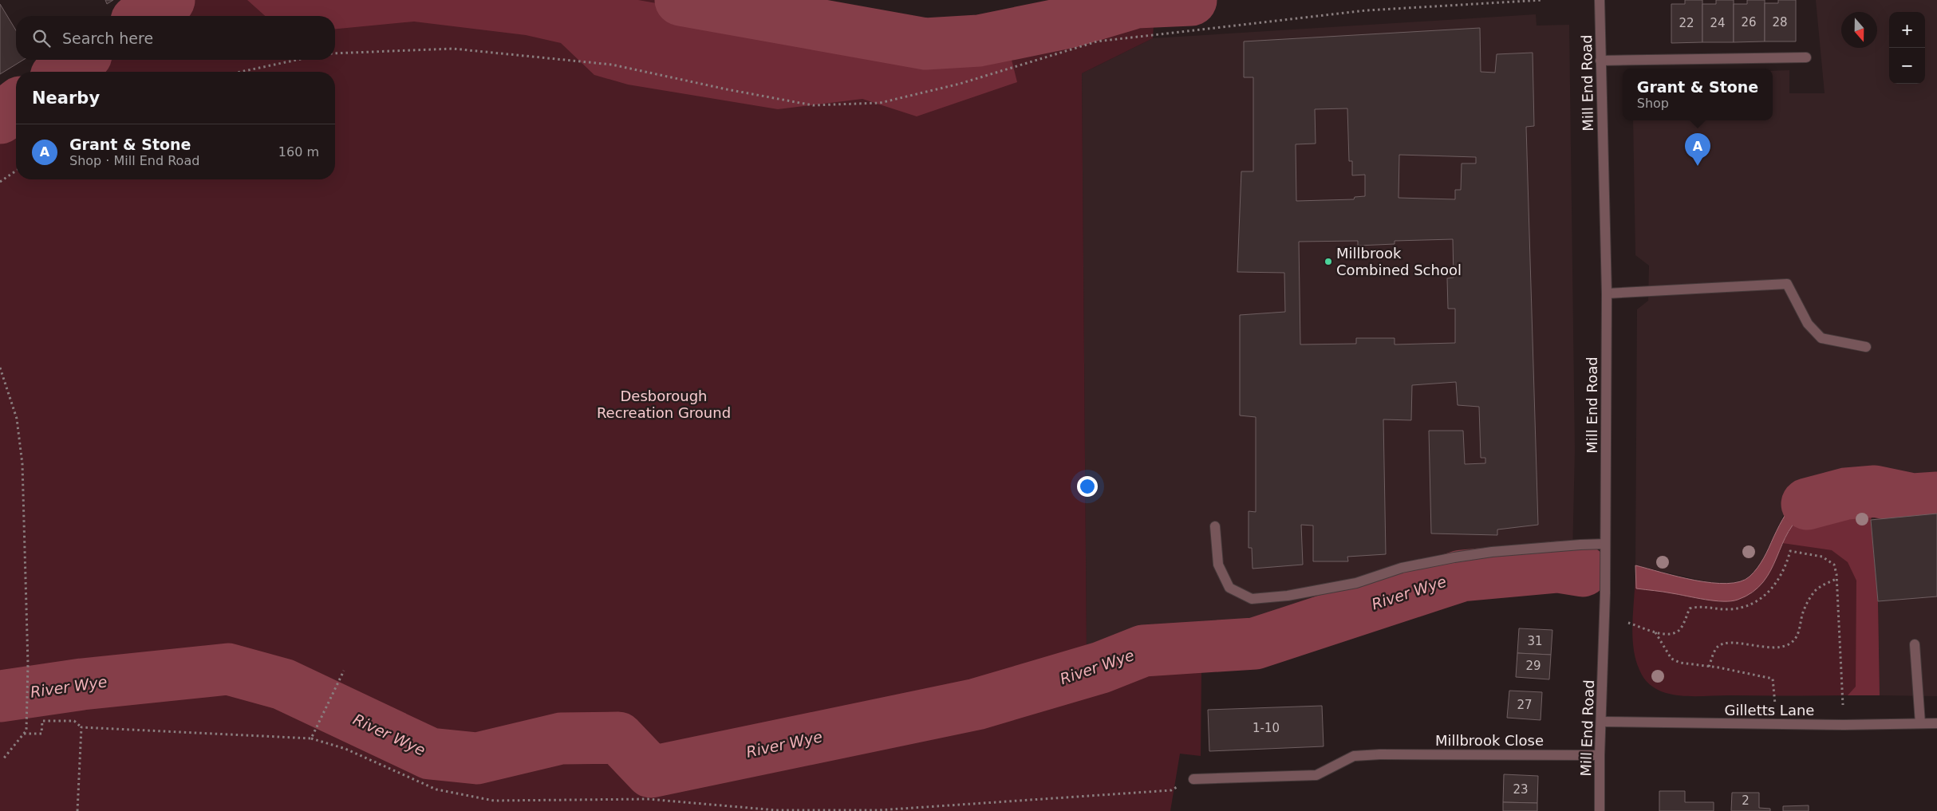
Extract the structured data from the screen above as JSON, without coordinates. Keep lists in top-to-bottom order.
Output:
{
  "streets": {
    "street": ["Mill End Road", "Gilletts Lane", "Millbrook Close"]
  },
  "crossings": [
    ["Mill End Road", "Gilletts Lane"],
    ["Mill End Road", "Millbrook Close"]
  ],
  "water": ["River Wye"],
  "parks": ["Desborough Recreation Ground"],
  "places": ["Millbrook Combined School"],
  "house_numbers": [
    "26",
    "28",
    "22",
    "24",
    "31",
    "29",
    "27",
    "1-10",
    "23",
    "2"
  ],
  "north": "bottom",
  "page": {
    "map_buttons": ["+", "−"],
    "search": "Search here",
    "popup": ["Grant & Stone", "Shop"],
    "heading": "Nearby",
    "list": [
      {
        "mark": "A",
        "name": "Grant & Stone",
        "note": "Shop · Mill End Road",
        "value": "160 m"
      }
    ],
    "pins": "A"
  }
}
